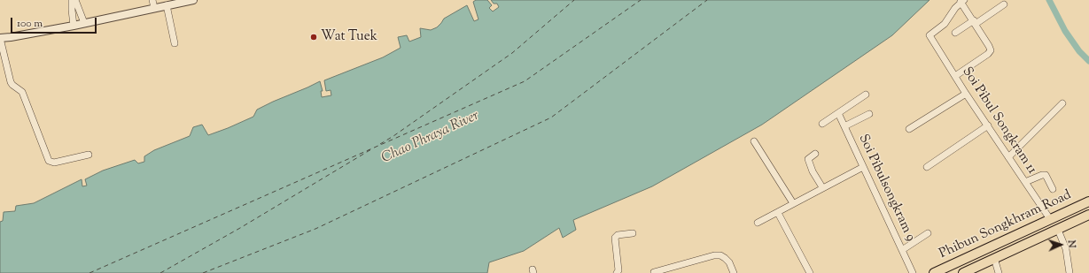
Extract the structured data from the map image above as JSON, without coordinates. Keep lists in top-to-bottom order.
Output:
{
  "streets": {
    "main road": ["Phibun Songkhram Road"],
    "street": ["Soi Pibul Songkram 11", "Soi Pibulsongkram 9"]
  },
  "crossings": [
    ["Soi Pibul Songkram 11", "Phibun Songkhram Road"]
  ],
  "water": ["Chao Phraya River"],
  "places": ["Wat Tuek"],
  "scale_bar": "100 m",
  "north": "right"
}
